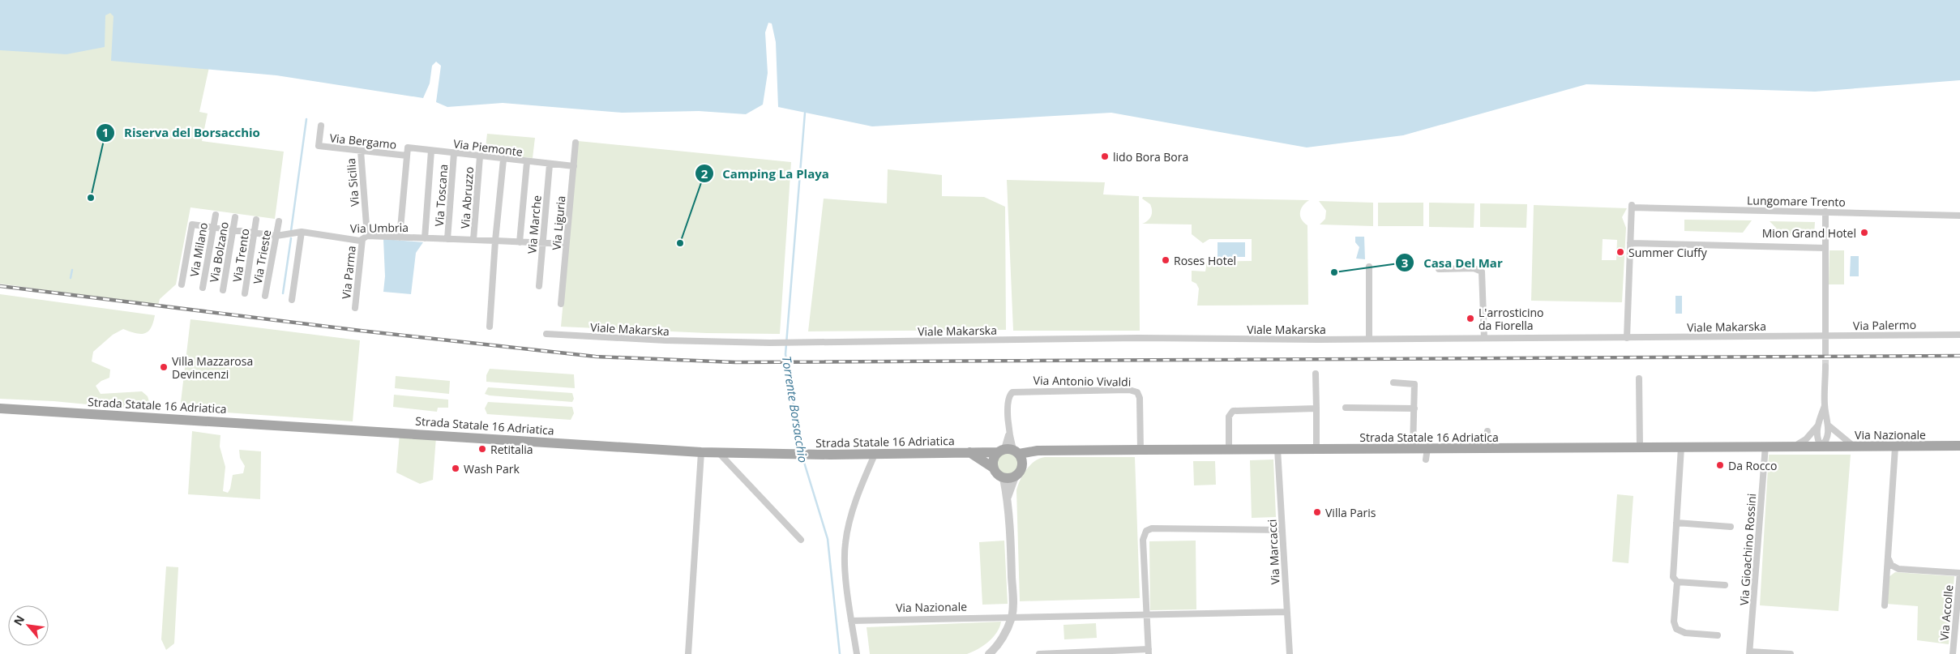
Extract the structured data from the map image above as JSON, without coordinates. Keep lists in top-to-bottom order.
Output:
{
  "streets": {
    "main road": ["Strada Statale 16 Adriatica", "Via Nazionale"],
    "street": [
      "Via Bergamo",
      "Via Piemonte",
      "Via Sicilia",
      "Via Toscana",
      "Via Abruzzo",
      "Lungomare Trento",
      "Via Liguria",
      "Via Marche",
      "Via Umbria",
      "Via Milano",
      "Via Bolzano",
      "Via Trento",
      "Via Trieste",
      "Via Parma",
      "Via Palermo",
      "Viale Makarska",
      "Via Antonio Vivaldi",
      "Via Gioachino Rossini",
      "Via Marcacci",
      "Via Accolle"
    ]
  },
  "crossings": [
    ["Via Bergamo", "Via Piemonte"],
    ["Via Bergamo", "Via Sicilia"],
    ["Via Piemonte", "Via Toscana"],
    ["Via Piemonte", "Via Abruzzo"],
    ["Via Piemonte", "Via Liguria"],
    ["Via Piemonte", "Via Marche"],
    ["Via Sicilia", "Via Umbria"],
    ["Via Sicilia", "Via Parma"],
    ["Via Toscana", "Via Umbria"],
    ["Via Abruzzo", "Via Umbria"],
    ["Via Liguria", "Via Umbria"],
    ["Via Marche", "Via Umbria"],
    ["Via Umbria", "Via Milano"],
    ["Via Umbria", "Via Bolzano"],
    ["Via Umbria", "Via Trento"],
    ["Via Umbria", "Via Trieste"],
    ["Via Umbria", "Via Parma"],
    ["Via Palermo", "Viale Makarska"],
    ["Via Antonio Vivaldi", "Strada Statale 16 Adriatica"],
    ["Strada Statale 16 Adriatica", "Via Nazionale"],
    ["Strada Statale 16 Adriatica", "Via Gioachino Rossini"],
    ["Strada Statale 16 Adriatica", "Via Marcacci"],
    ["Via Nazionale", "Via Marcacci"]
  ],
  "water": ["Torrente Borsacchio"],
  "places": [
    "lido Bora Bora",
    "Riserva del Borsacchio",
    "Mion Grand Hotel",
    "Camping La Playa",
    "Summer Ciuffy",
    "Roses Hotel",
    "Casa Del Mar",
    "L'arrosticino da Fiorella",
    "Villa Mazzarosa Devincenzi",
    "Retitalia",
    "Da Rocco",
    "Wash Park",
    "Villa Paris"
  ],
  "north": "top left"
}
